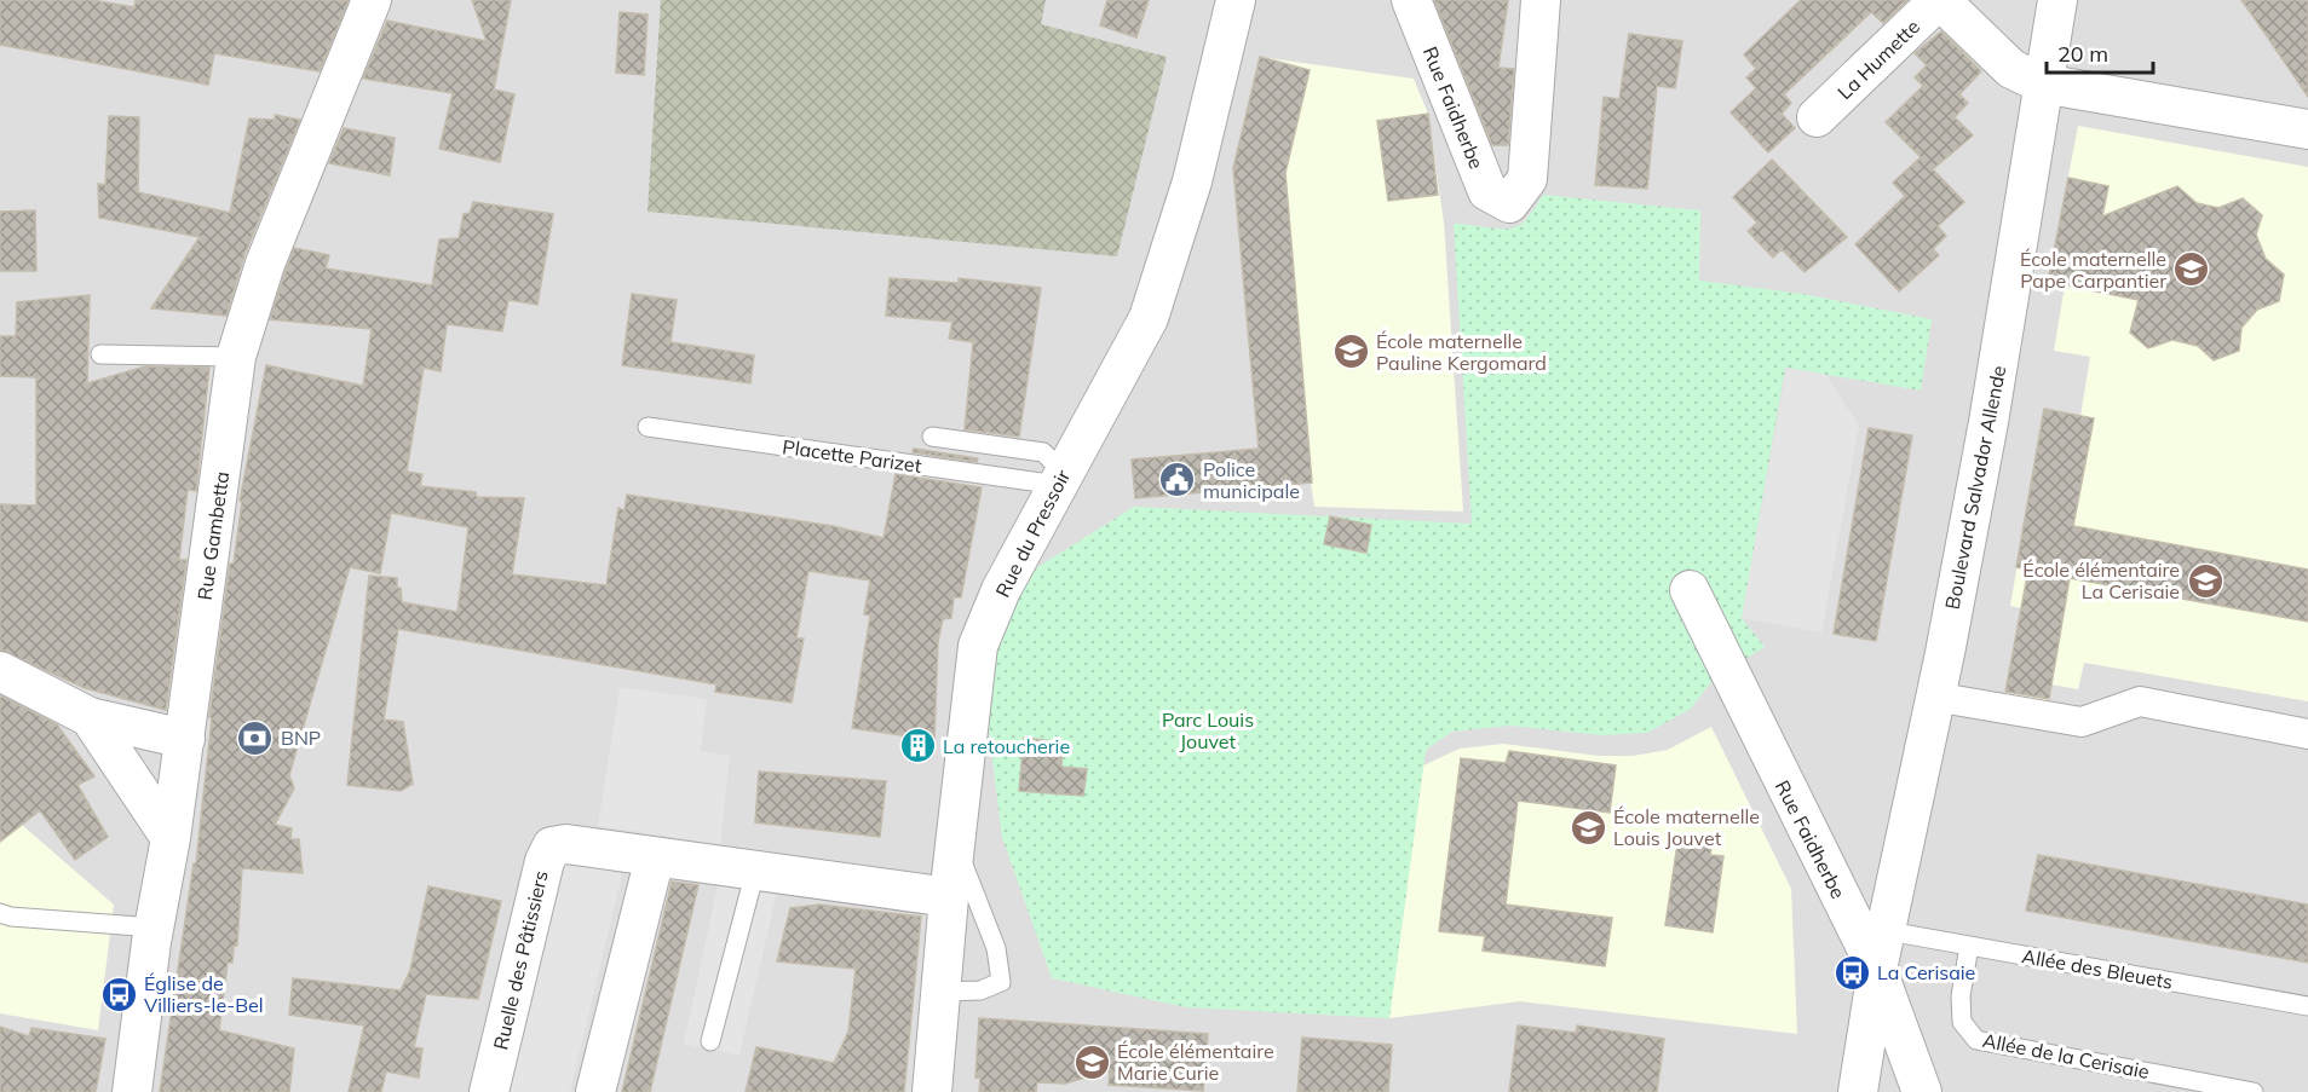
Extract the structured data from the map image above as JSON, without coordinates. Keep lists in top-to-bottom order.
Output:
{
  "streets": {
    "street": [
      "La Humette",
      "Rue Faidherbe",
      "Boulevard Salvador Allende",
      "Rue du Pressoir",
      "Rue Gambetta",
      "Ruelle des Pâtissiers"
    ],
    "lane": ["Placette Parizet", "Allée des Bleuets", "Allée de la Cerisaie"]
  },
  "crossings": [
    ["La Humette", "Boulevard Salvador Allende"],
    ["Rue Faidherbe", "Boulevard Salvador Allende"],
    ["Placette Parizet", "Rue du Pressoir"],
    ["Boulevard Salvador Allende", "Allée des Bleuets"],
    ["Rue du Pressoir", "Ruelle des Pâtissiers"],
    ["Allée des Bleuets", "Allée de la Cerisaie"]
  ],
  "parks": ["Parc Louis Jouvet"],
  "places": {
    "school or university": [
      "École maternelle Pape Carpantier",
      "École maternelle Pauline Kergomard",
      "École élémentaire La Cerisaie",
      "École maternelle Louis Jouvet",
      "École élémentaire Marie Curie"
    ],
    "public building": ["Police municipale"],
    "bank": ["BNP"],
    "building": ["La retoucherie"],
    "bus stop": ["La Cerisaie", "Église de Villiers-le-Bel"]
  },
  "scale_bar": "20 m"
}
